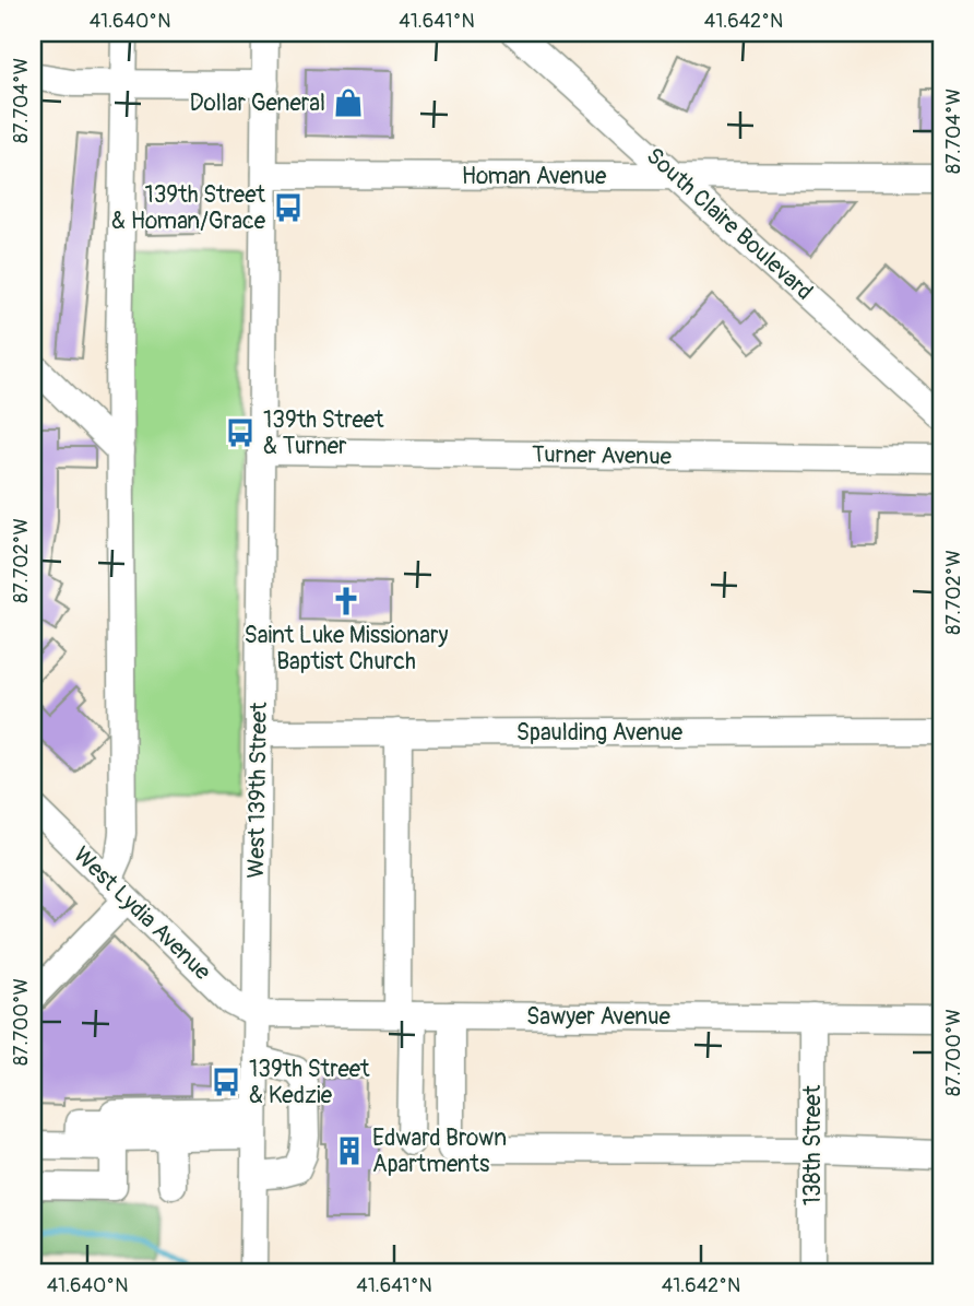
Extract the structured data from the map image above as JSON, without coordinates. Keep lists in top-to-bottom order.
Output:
{
  "streets": {
    "street": [
      "Homan Avenue",
      "South Claire Boulevard",
      "Turner Avenue",
      "Spaulding Avenue",
      "West 139th Street",
      "West Lydia Avenue",
      "Sawyer Avenue",
      "138th Street"
    ]
  },
  "crossings": [
    ["Homan Avenue", "South Claire Boulevard"],
    ["Homan Avenue", "West 139th Street"],
    ["Turner Avenue", "West 139th Street"],
    ["Spaulding Avenue", "West 139th Street"],
    ["West 139th Street", "West Lydia Avenue"],
    ["West 139th Street", "Sawyer Avenue"],
    ["West Lydia Avenue", "Sawyer Avenue"],
    ["Sawyer Avenue", "138th Street"]
  ],
  "places": {
    "shop": ["Dollar General"],
    "bus stop": ["139th Street & Homan/Grace", "139th Street & Turner", "139th Street & Kedzie"],
    "church": ["Saint Luke Missionary Baptist Church"],
    "building": ["Edward Brown Apartments"]
  },
  "coordinates": [
    "41.640°N",
    "41.641°N",
    "41.642°N",
    "87.704°W",
    "87.702°W",
    "87.700°W"
  ]
}
